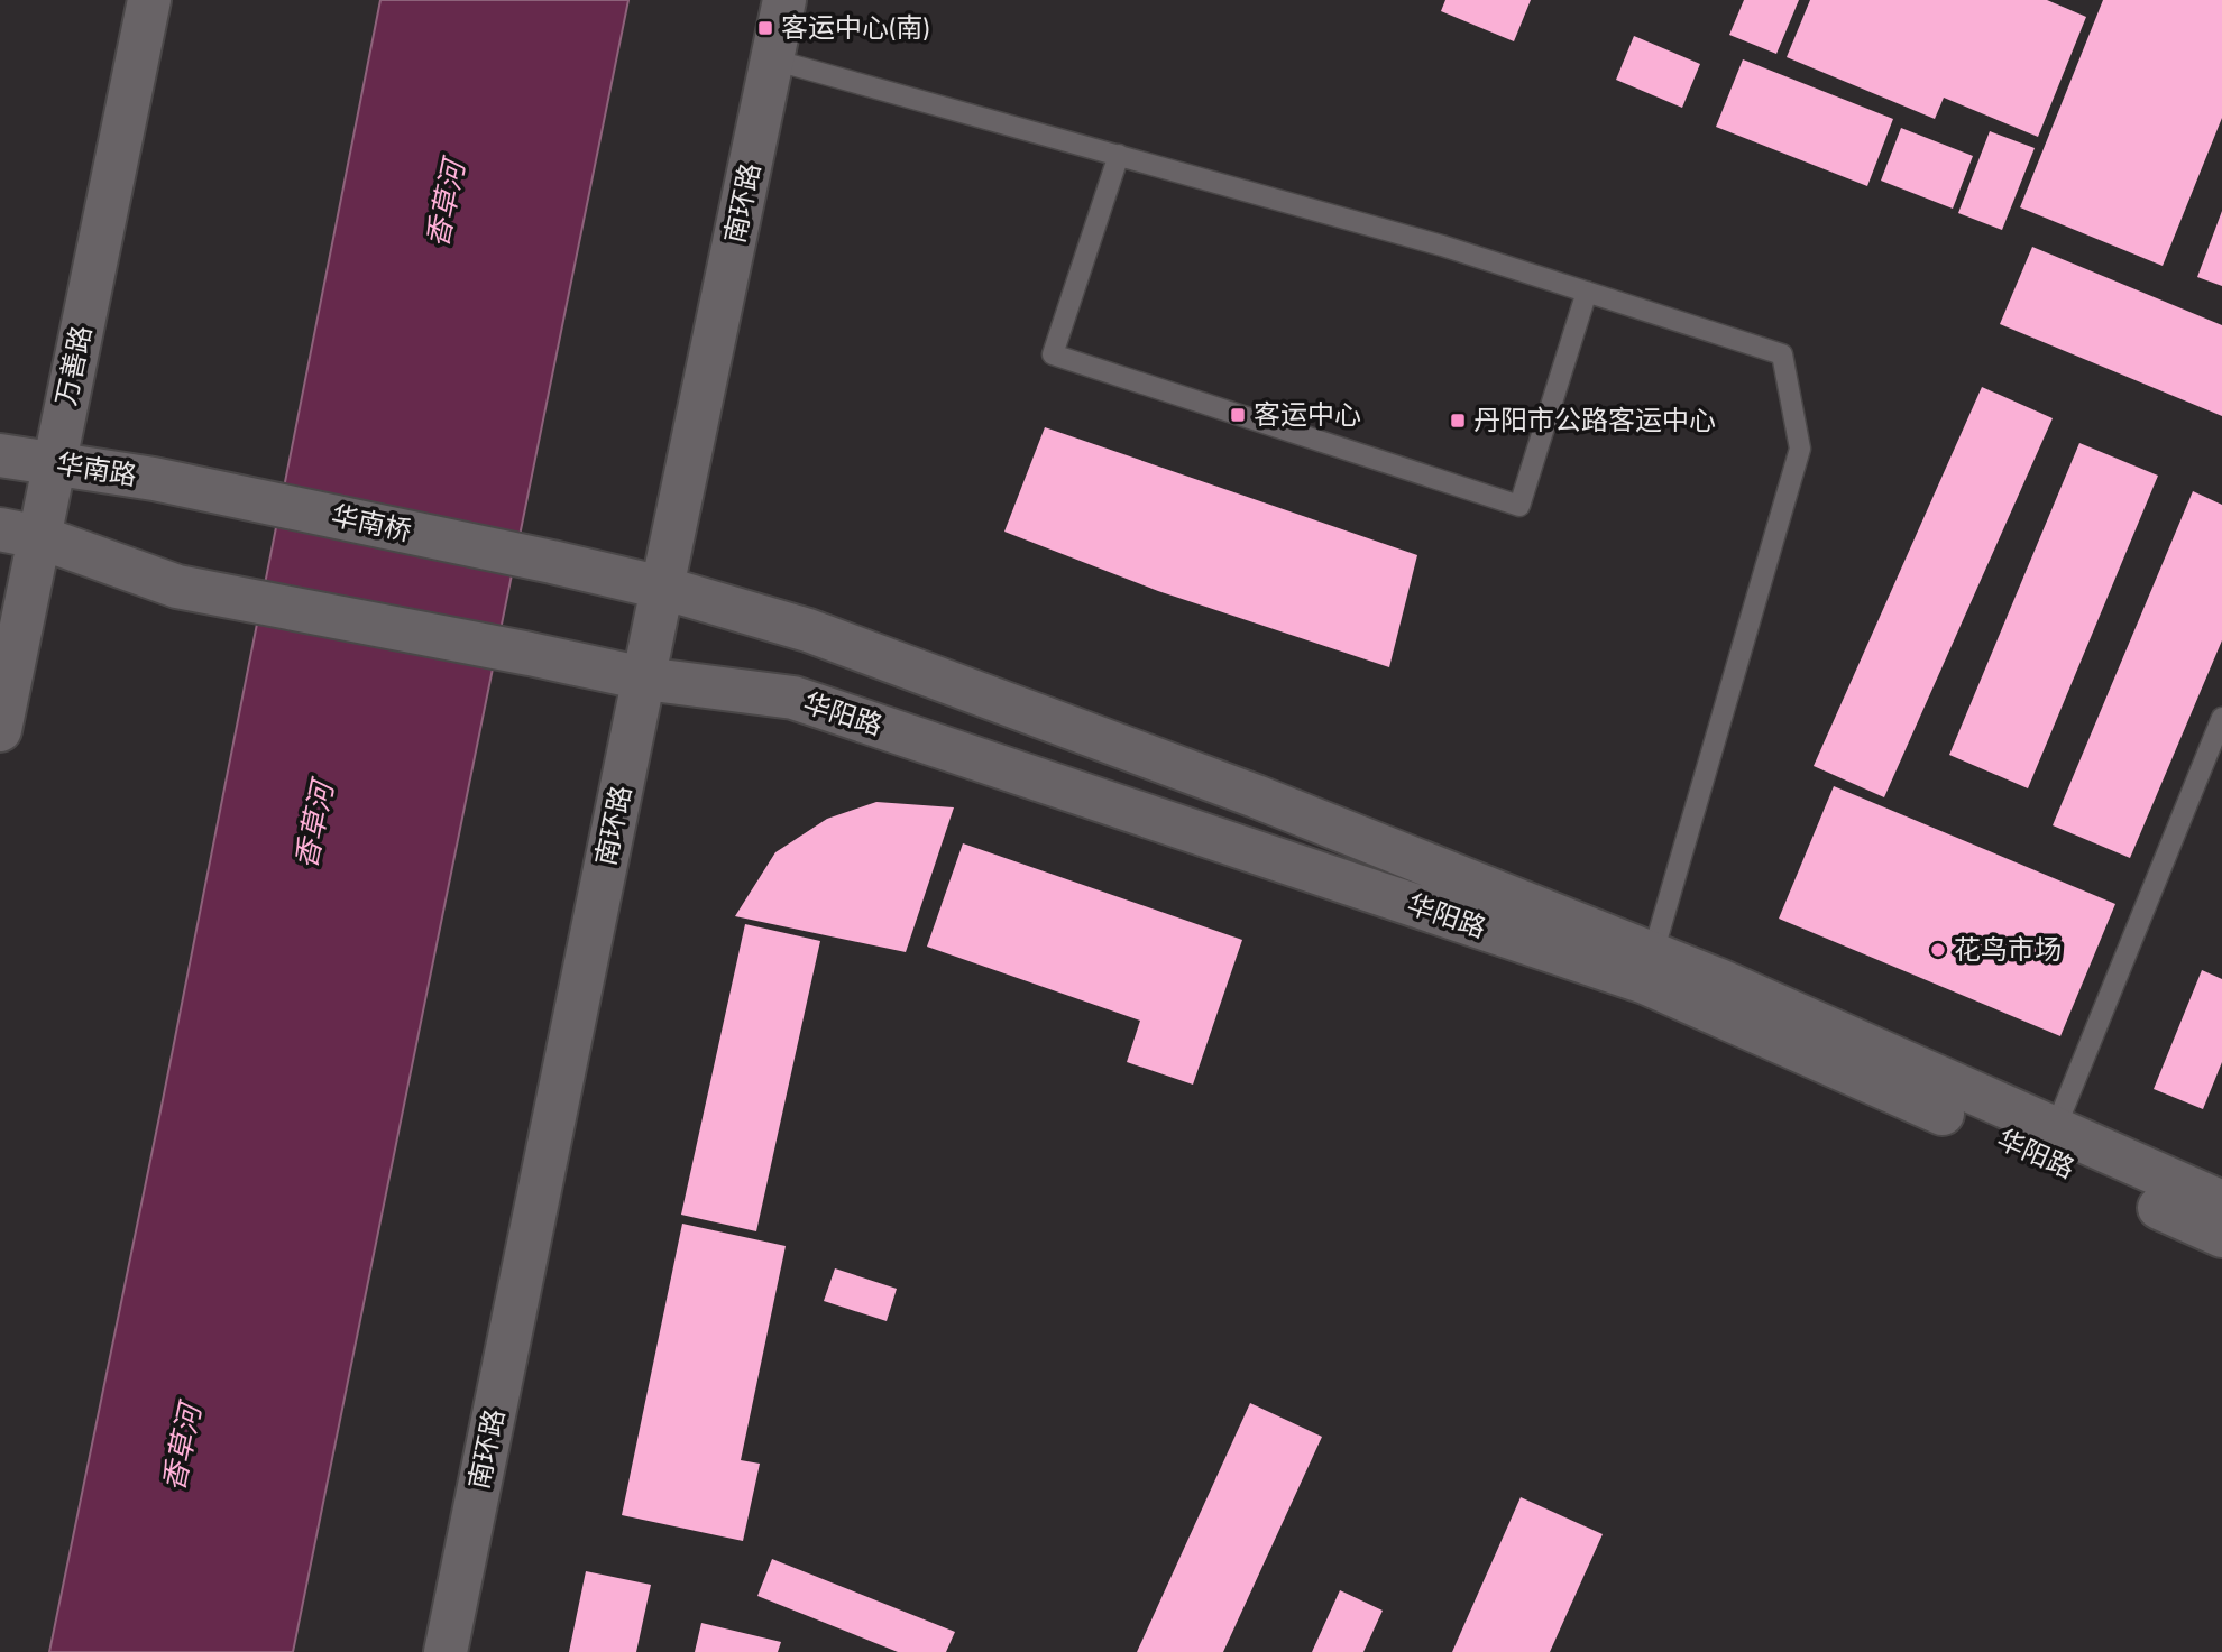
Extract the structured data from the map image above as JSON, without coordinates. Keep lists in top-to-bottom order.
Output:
{
  "streets": {
    "main road": [
      "南环路",
      "万善路",
      "华南路",
      "华南桥",
      "华阳路"
    ]
  },
  "crossings": [
    ["南环路", "华南桥"],
    ["南环路", "华阳路"],
    ["万善路", "华南路"],
    ["华南路", "华南桥"]
  ],
  "water": ["香草河"],
  "places": {
    "transit": ["客运中心(南)", "客运中心", "丹阳市公路客运中心"],
    "other": ["花鸟市场"]
  }
}
